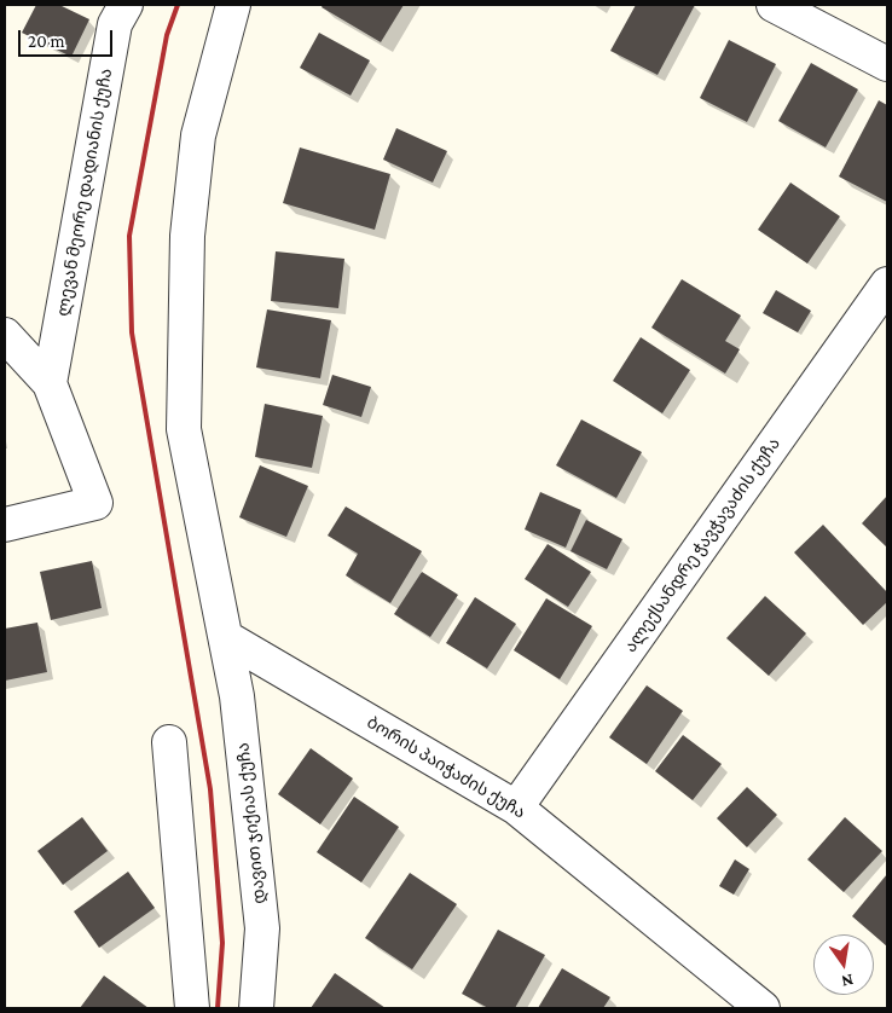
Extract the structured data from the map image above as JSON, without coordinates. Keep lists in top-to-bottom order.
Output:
{
  "streets": {
    "street": [
      "ლევან მეორე დადიანის ქუჩა",
      "ალექსანდრე ჭავჭავაძის ქუჩა",
      "ბორის პაიჭაძის ქუჩა",
      "დავით ჯიქიას ქუჩა"
    ]
  },
  "crossings": [
    ["ალექსანდრე ჭავჭავაძის ქუჩა", "ბორის პაიჭაძის ქუჩა"],
    ["ბორის პაიჭაძის ქუჩა", "დავით ჯიქიას ქუჩა"]
  ],
  "scale_bar": "20 m",
  "north": "bottom"
}
